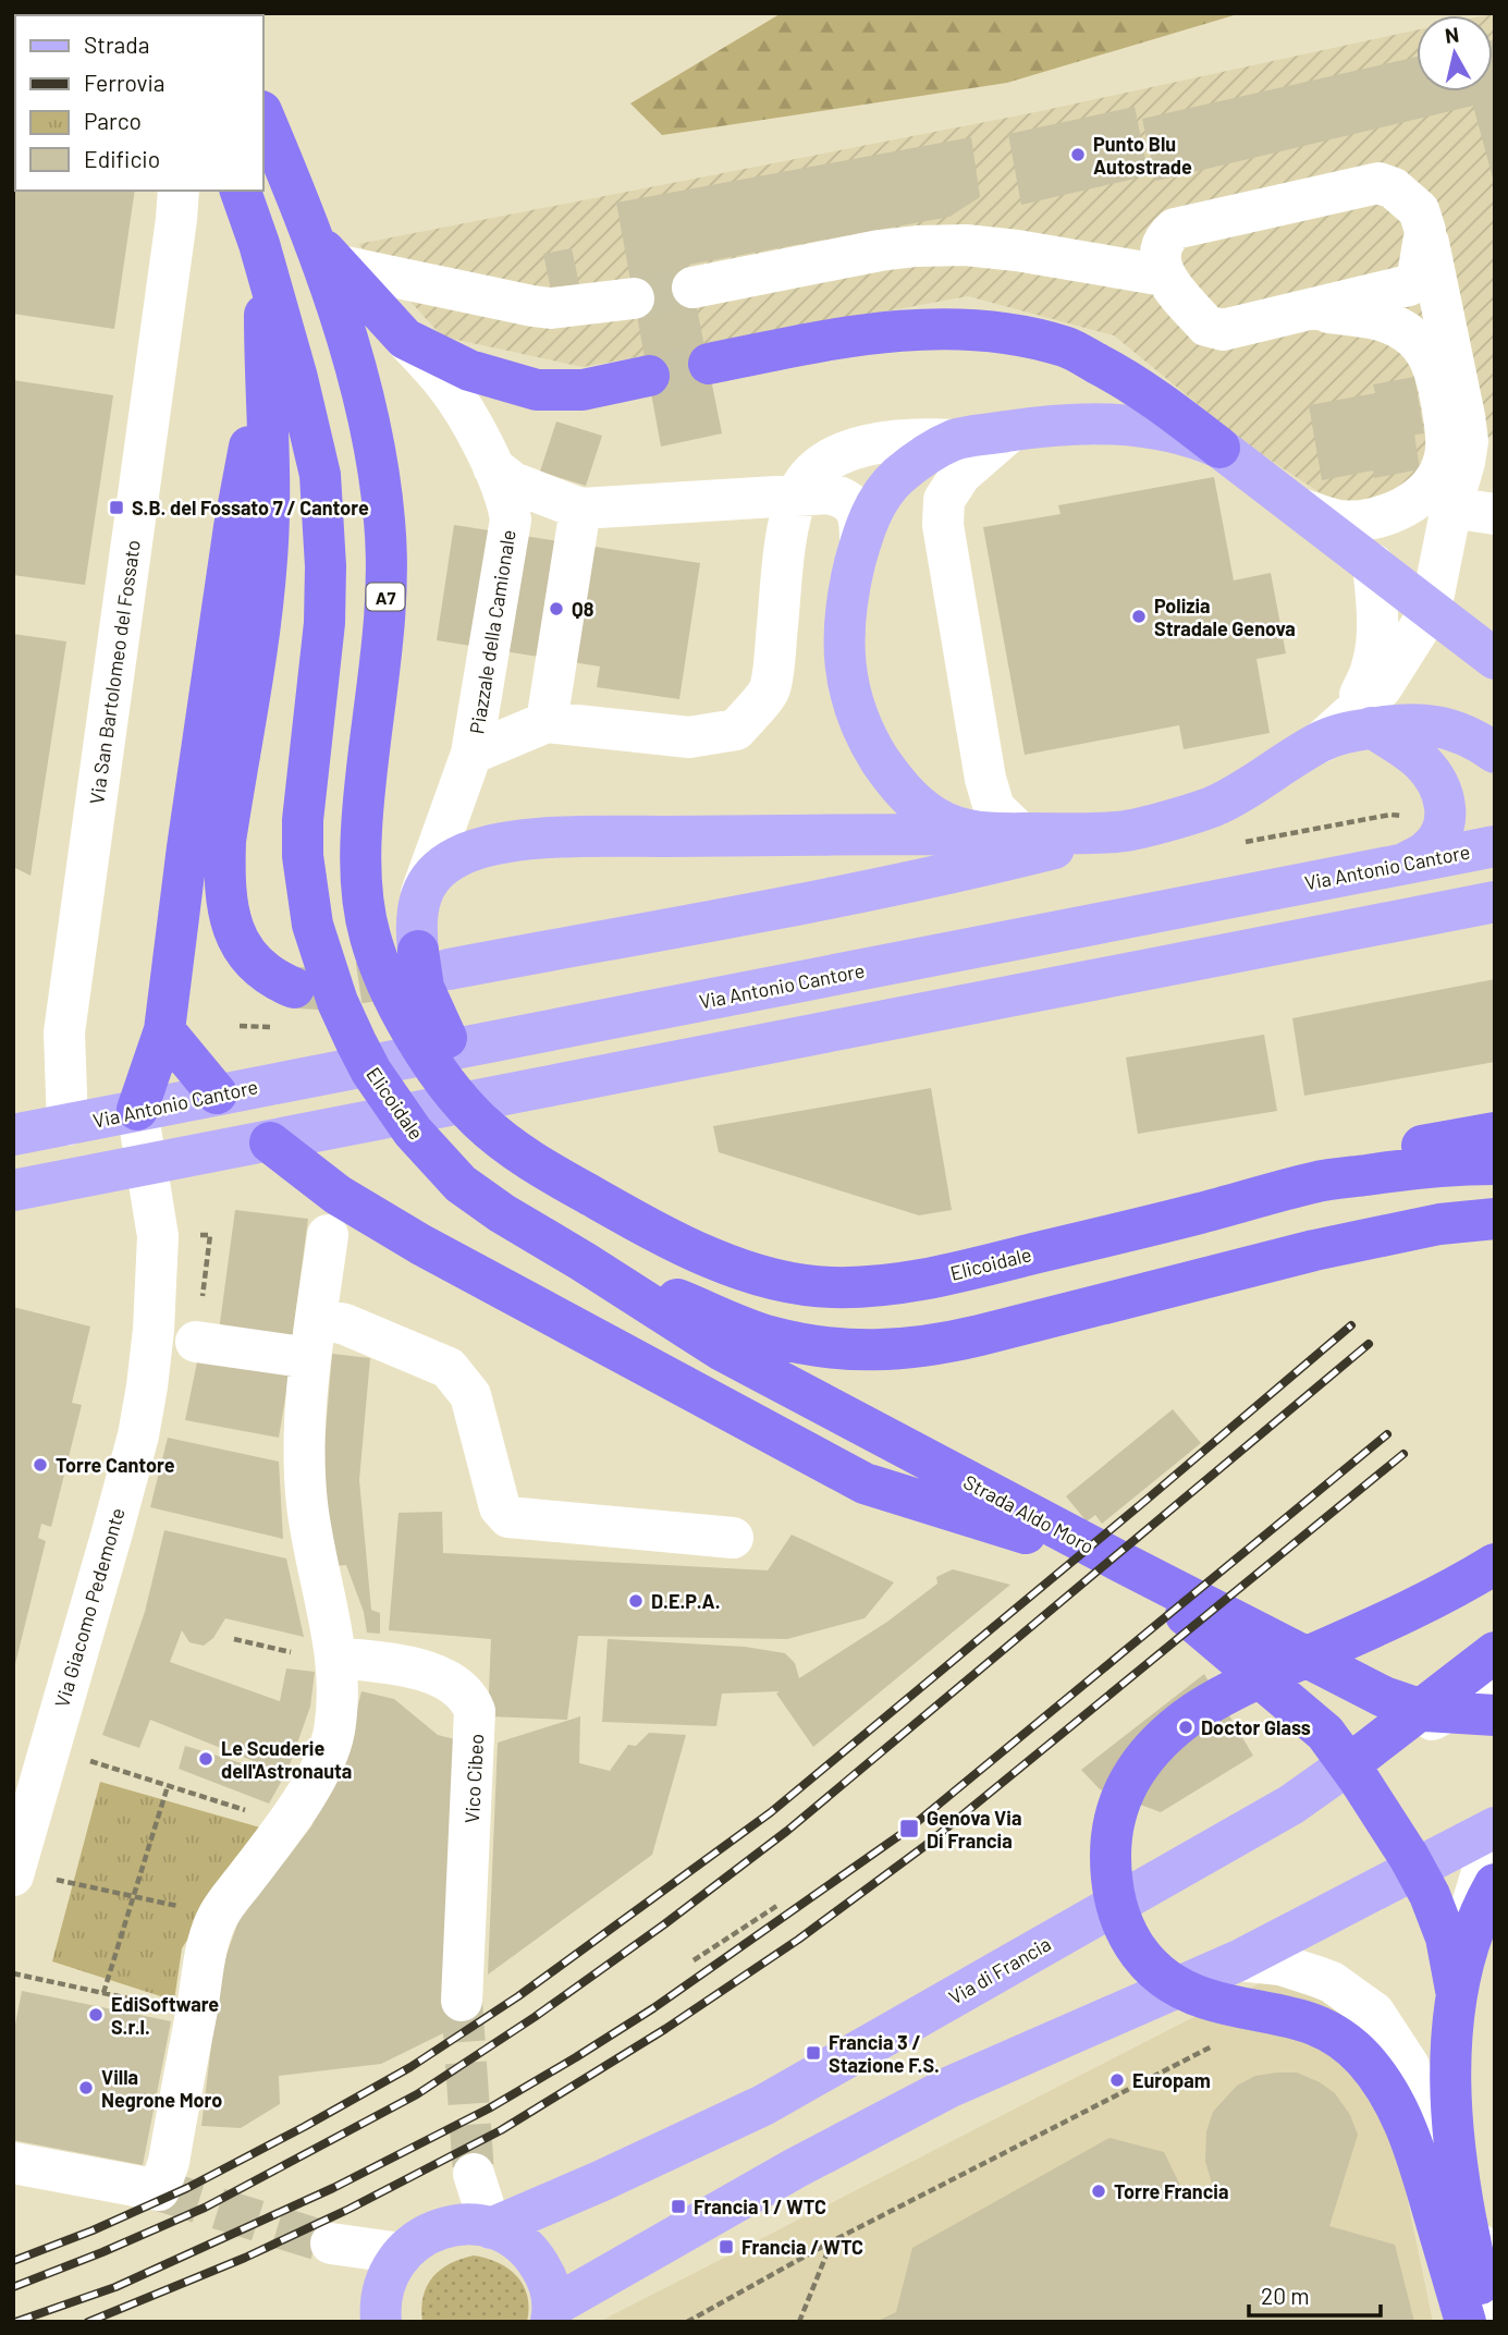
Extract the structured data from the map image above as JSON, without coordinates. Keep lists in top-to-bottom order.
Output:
{
  "streets": {
    "highway": ["A7", "Elicoidale", "Strada Aldo Moro"],
    "main road": ["Piazzale della Camionale", "Via Antonio Cantore", "Via di Francia"],
    "street": ["Via San Bartolomeo del Fossato", "Via Giacomo Pedemonte", "Vico Cibeo"]
  },
  "crossings": [
    ["A7", "Elicoidale"],
    ["Via San Bartolomeo del Fossato", "Via Antonio Cantore"],
    ["Via Antonio Cantore", "Via Giacomo Pedemonte"],
    ["Elicoidale", "Strada Aldo Moro"]
  ],
  "places": {
    "other": [
      "Punto Blu Autostrade",
      "Q8",
      "Polizia Stradale Genova",
      "Torre Cantore",
      "D.E.P.A.",
      "Doctor Glass",
      "Le Scuderie dell'Astronauta",
      "EdiSoftware S.r.l.",
      "Europam",
      "Villa Negrone Moro",
      "Torre Francia"
    ],
    "transit": [
      "S.B. del Fossato 7 / Cantore",
      "Genova Via Di Francia",
      "Francia 3 / Stazione F.S.",
      "Francia 1 / WTC",
      "Francia / WTC"
    ]
  },
  "legend": [
    "Strada",
    "Ferrovia",
    "Parco",
    "Edificio"
  ],
  "scale_bar": "20 m",
  "north": "top"
}
